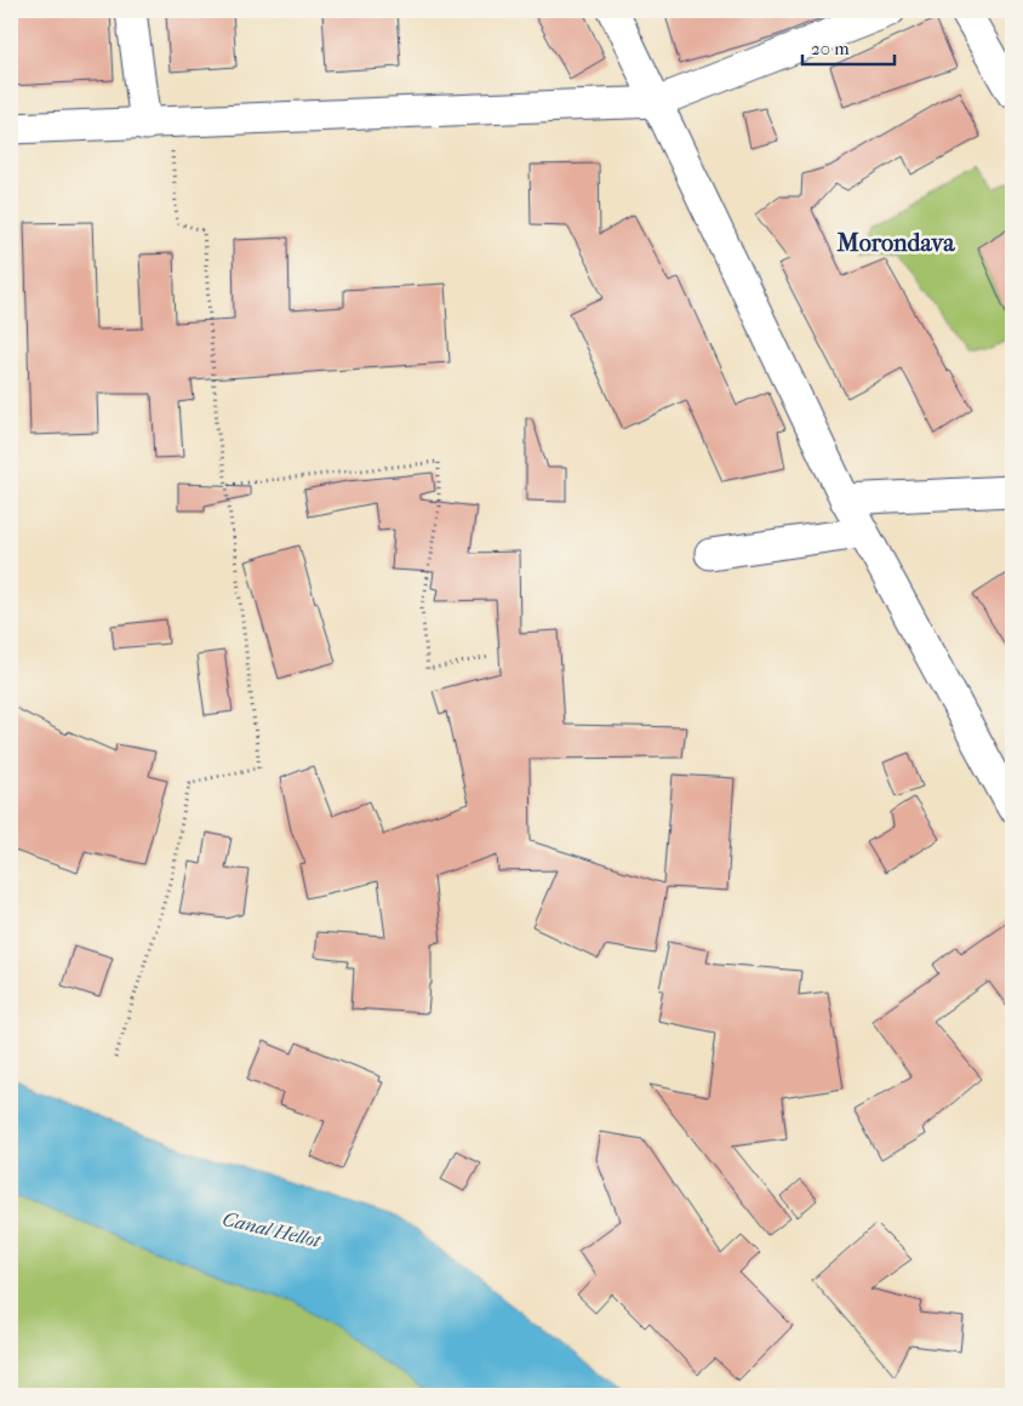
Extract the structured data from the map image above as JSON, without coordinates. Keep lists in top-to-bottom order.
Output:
{
  "districts": ["Morondava"],
  "water": ["Canal Hellot"],
  "scale_bar": "20 m"
}
